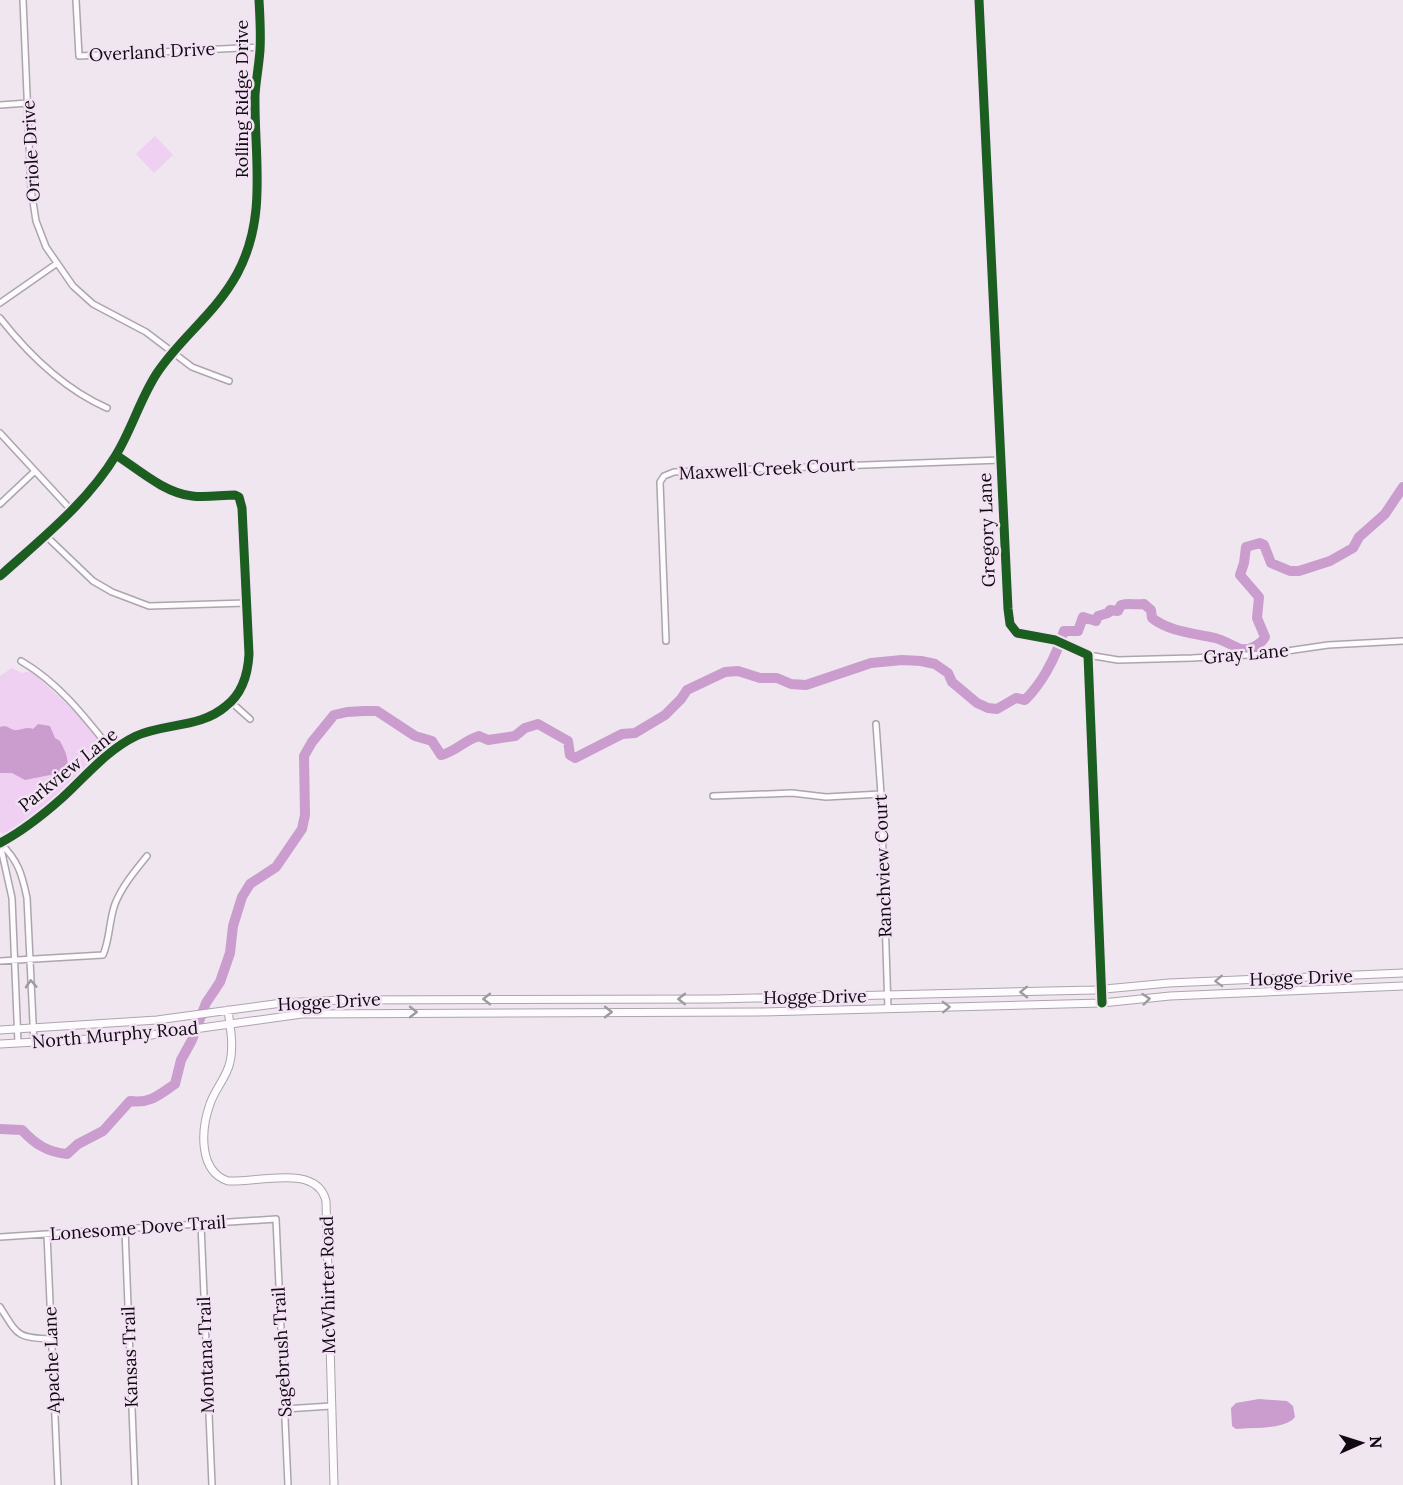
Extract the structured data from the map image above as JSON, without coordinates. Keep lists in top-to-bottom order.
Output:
{
  "streets": {
    "main road": ["Hogge Drive", "North Murphy Road", "McWhirter Road"],
    "street": [
      "Overland Drive",
      "Rolling Ridge Drive",
      "Oriole Drive",
      "Maxwell Creek Court",
      "Gregory Lane",
      "Gray Lane",
      "Parkview Lane",
      "Ranchview Court",
      "Lonesome Dove Trail",
      "Sagebrush Trail",
      "Montana Trail",
      "Kansas Trail",
      "Apache Lane"
    ]
  },
  "crossings": [
    ["Overland Drive", "Rolling Ridge Drive"],
    ["Rolling Ridge Drive", "Oriole Drive"],
    ["Rolling Ridge Drive", "Parkview Lane"],
    ["Maxwell Creek Court", "Gregory Lane"],
    ["Gregory Lane", "Gray Lane"],
    ["Ranchview Court", "Hogge Drive"],
    ["Hogge Drive", "North Murphy Road"],
    ["Hogge Drive", "McWhirter Road"],
    ["North Murphy Road", "McWhirter Road"],
    ["Lonesome Dove Trail", "Sagebrush Trail"],
    ["Lonesome Dove Trail", "Montana Trail"],
    ["Lonesome Dove Trail", "Kansas Trail"],
    ["Lonesome Dove Trail", "Apache Lane"]
  ],
  "north": "right"
}
